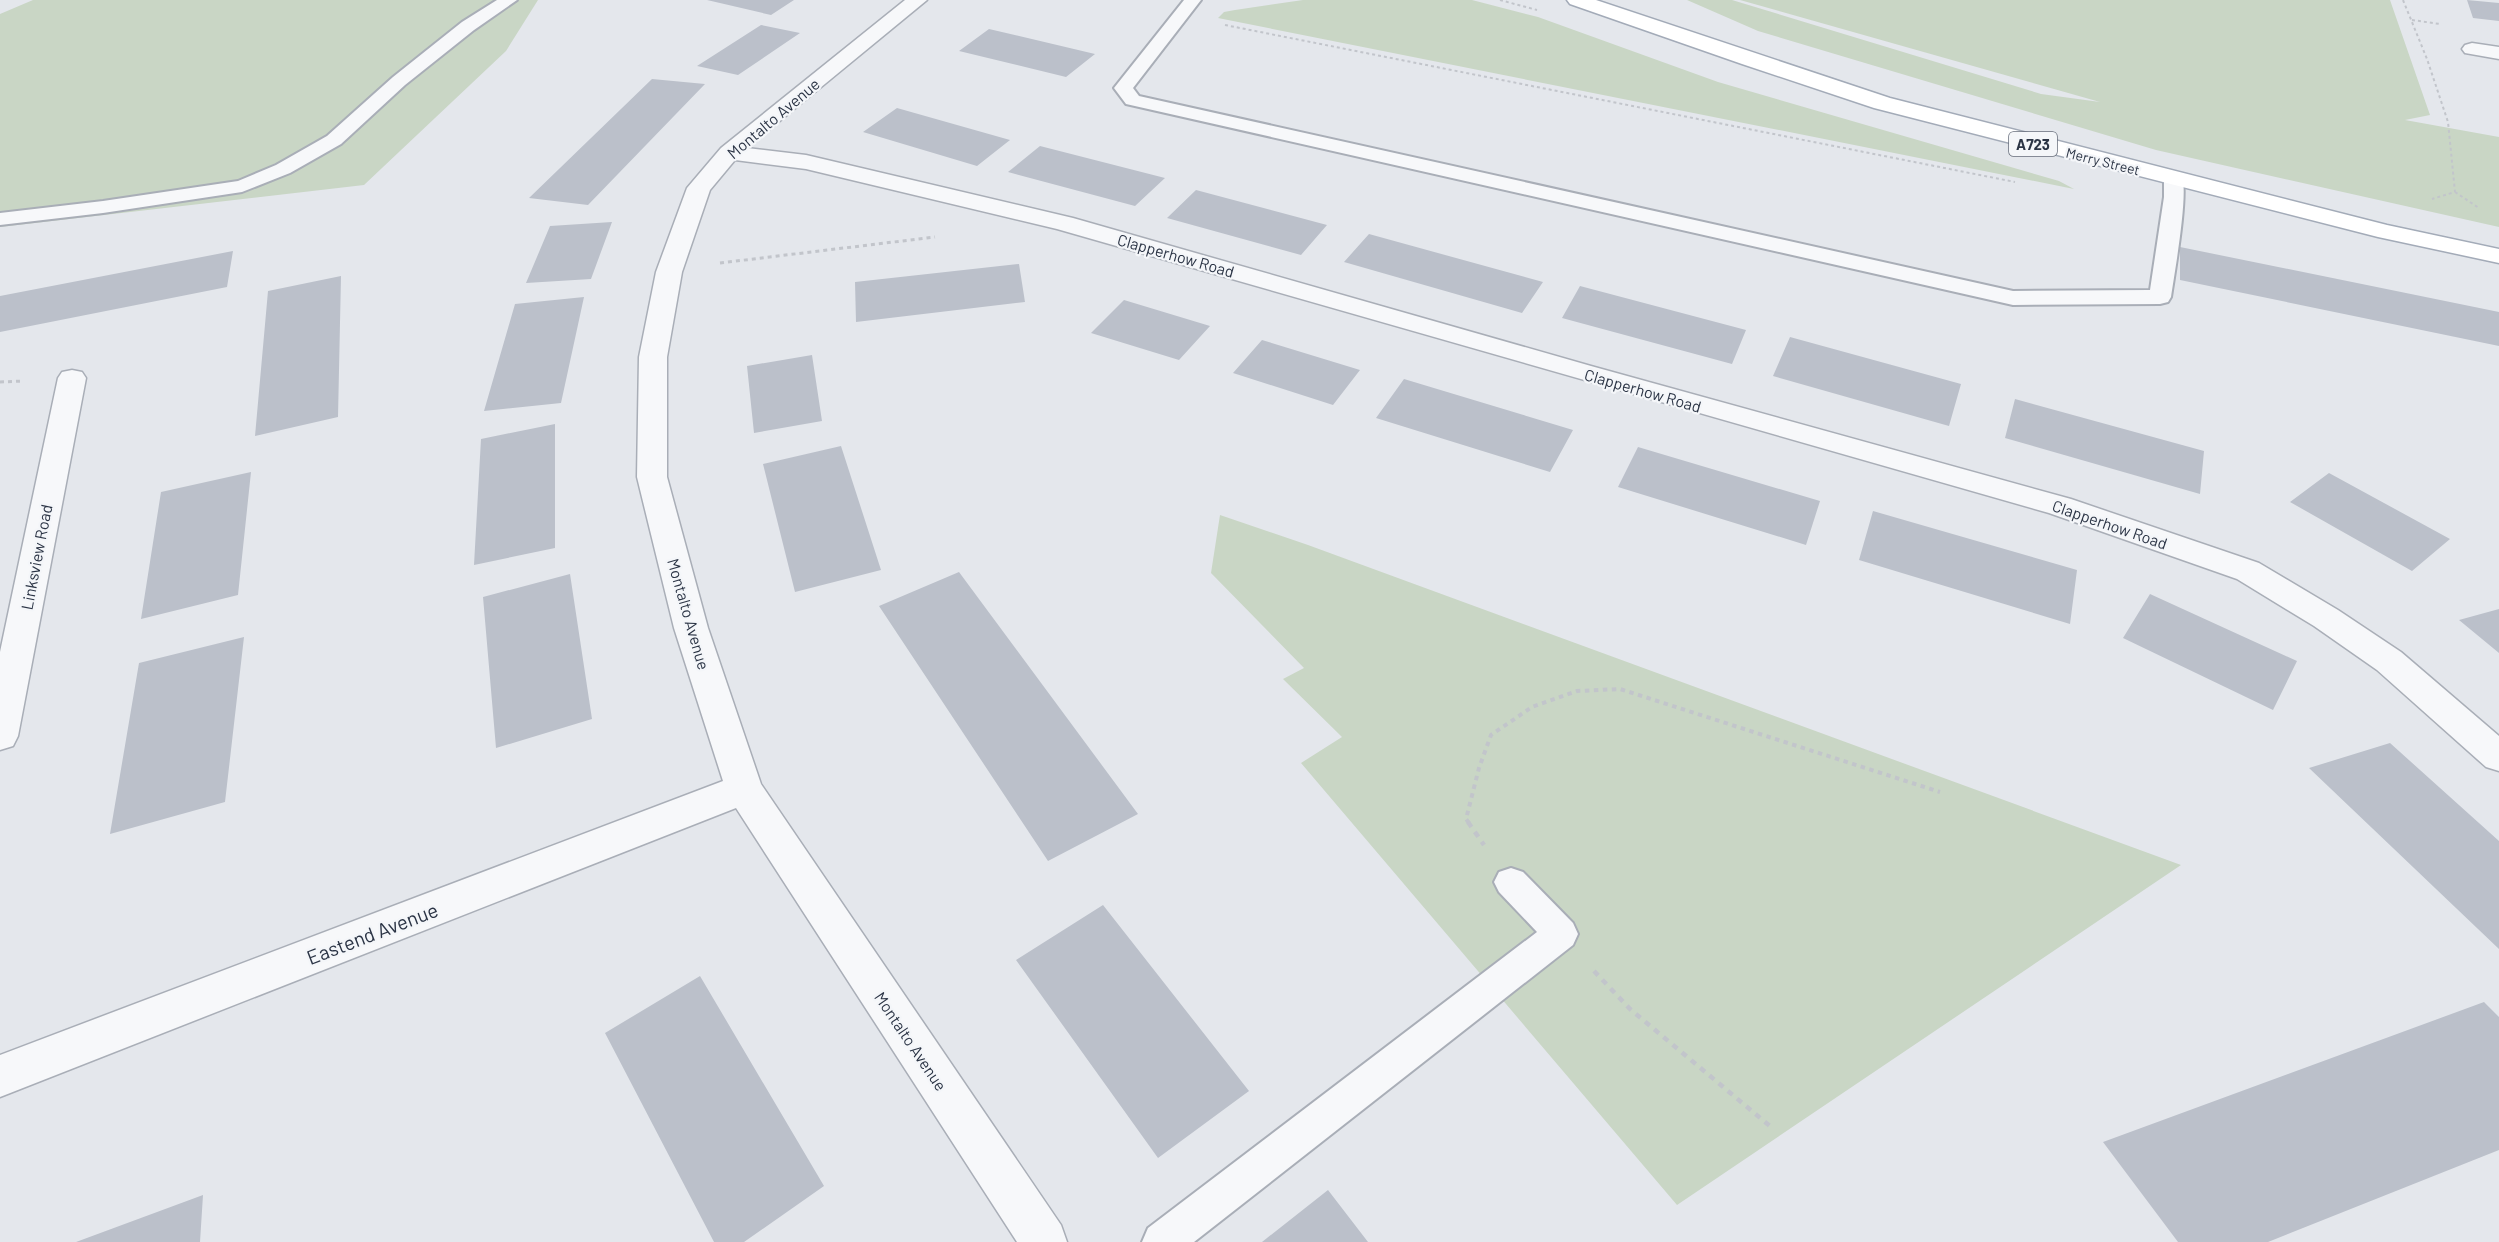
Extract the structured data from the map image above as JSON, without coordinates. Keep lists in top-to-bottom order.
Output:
{
  "streets": {
    "main road": ["A723", "Merry Street"],
    "street": [
      "Montalto Avenue",
      "Clapperhow Road",
      "Linksview Road",
      "Eastend Avenue"
    ]
  },
  "crossings": [
    ["Montalto Avenue", "Clapperhow Road"],
    ["Montalto Avenue", "Eastend Avenue"]
  ]
}
